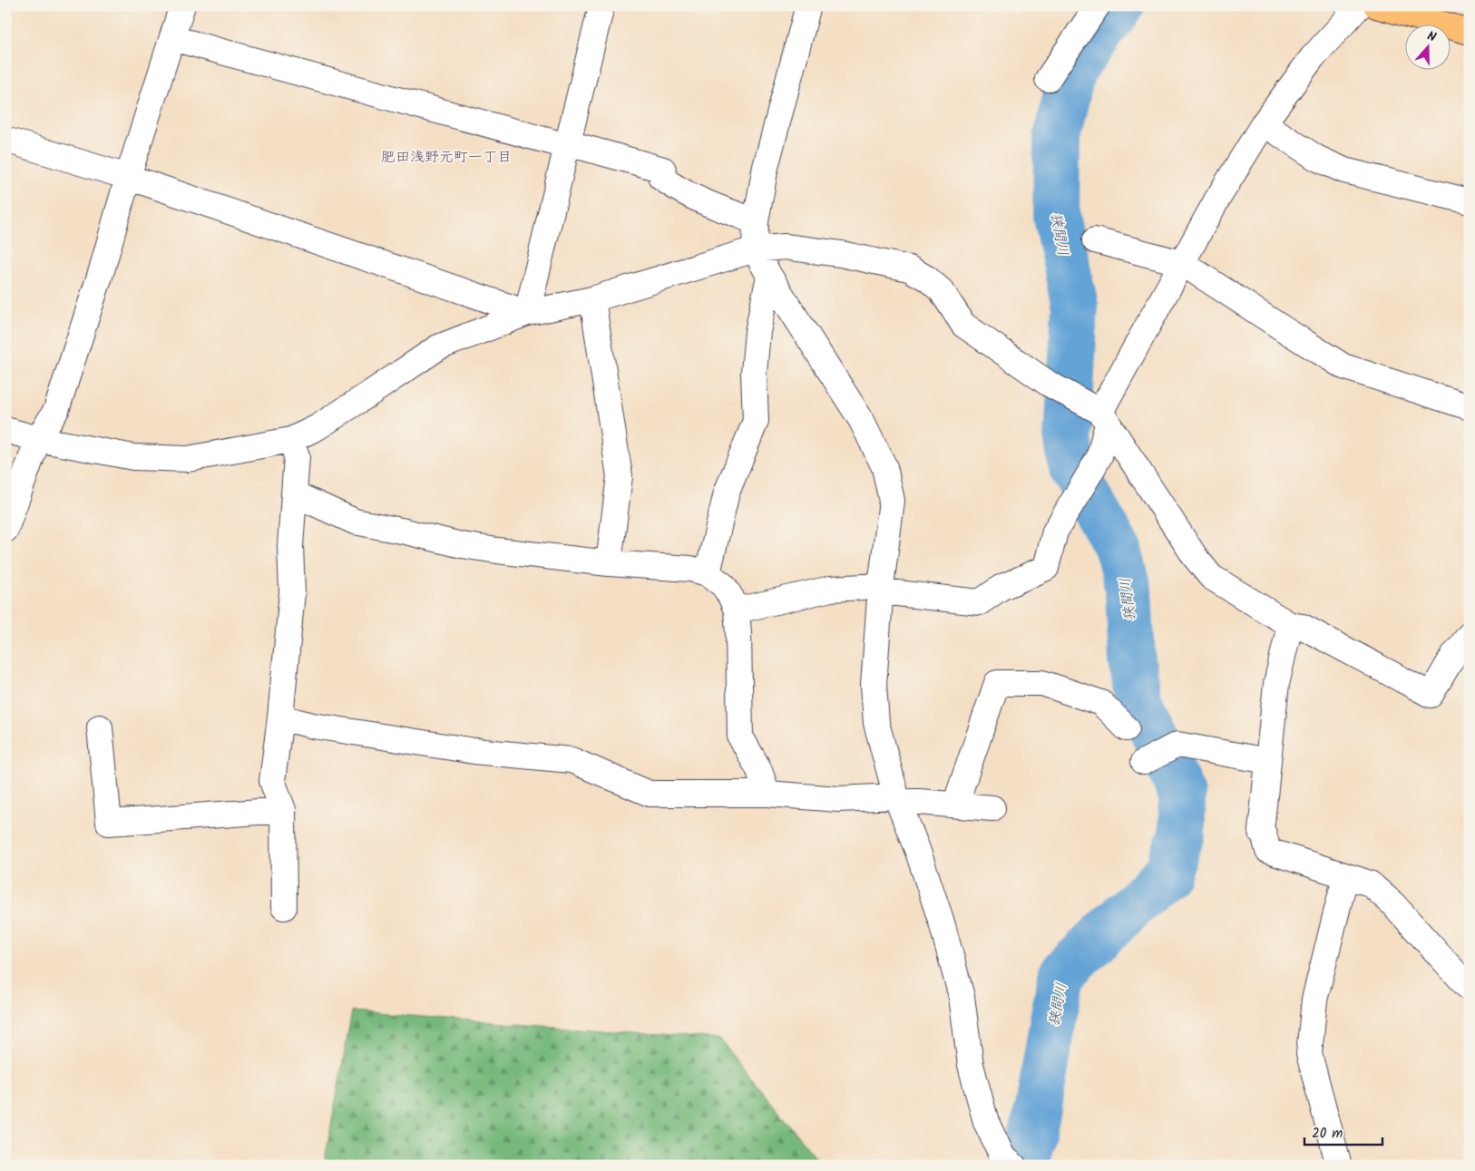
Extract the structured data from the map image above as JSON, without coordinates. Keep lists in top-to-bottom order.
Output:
{
  "districts": ["肥田浅野元町一丁目"],
  "water": ["狭間川"],
  "scale_bar": "20 m",
  "north": "top"
}
